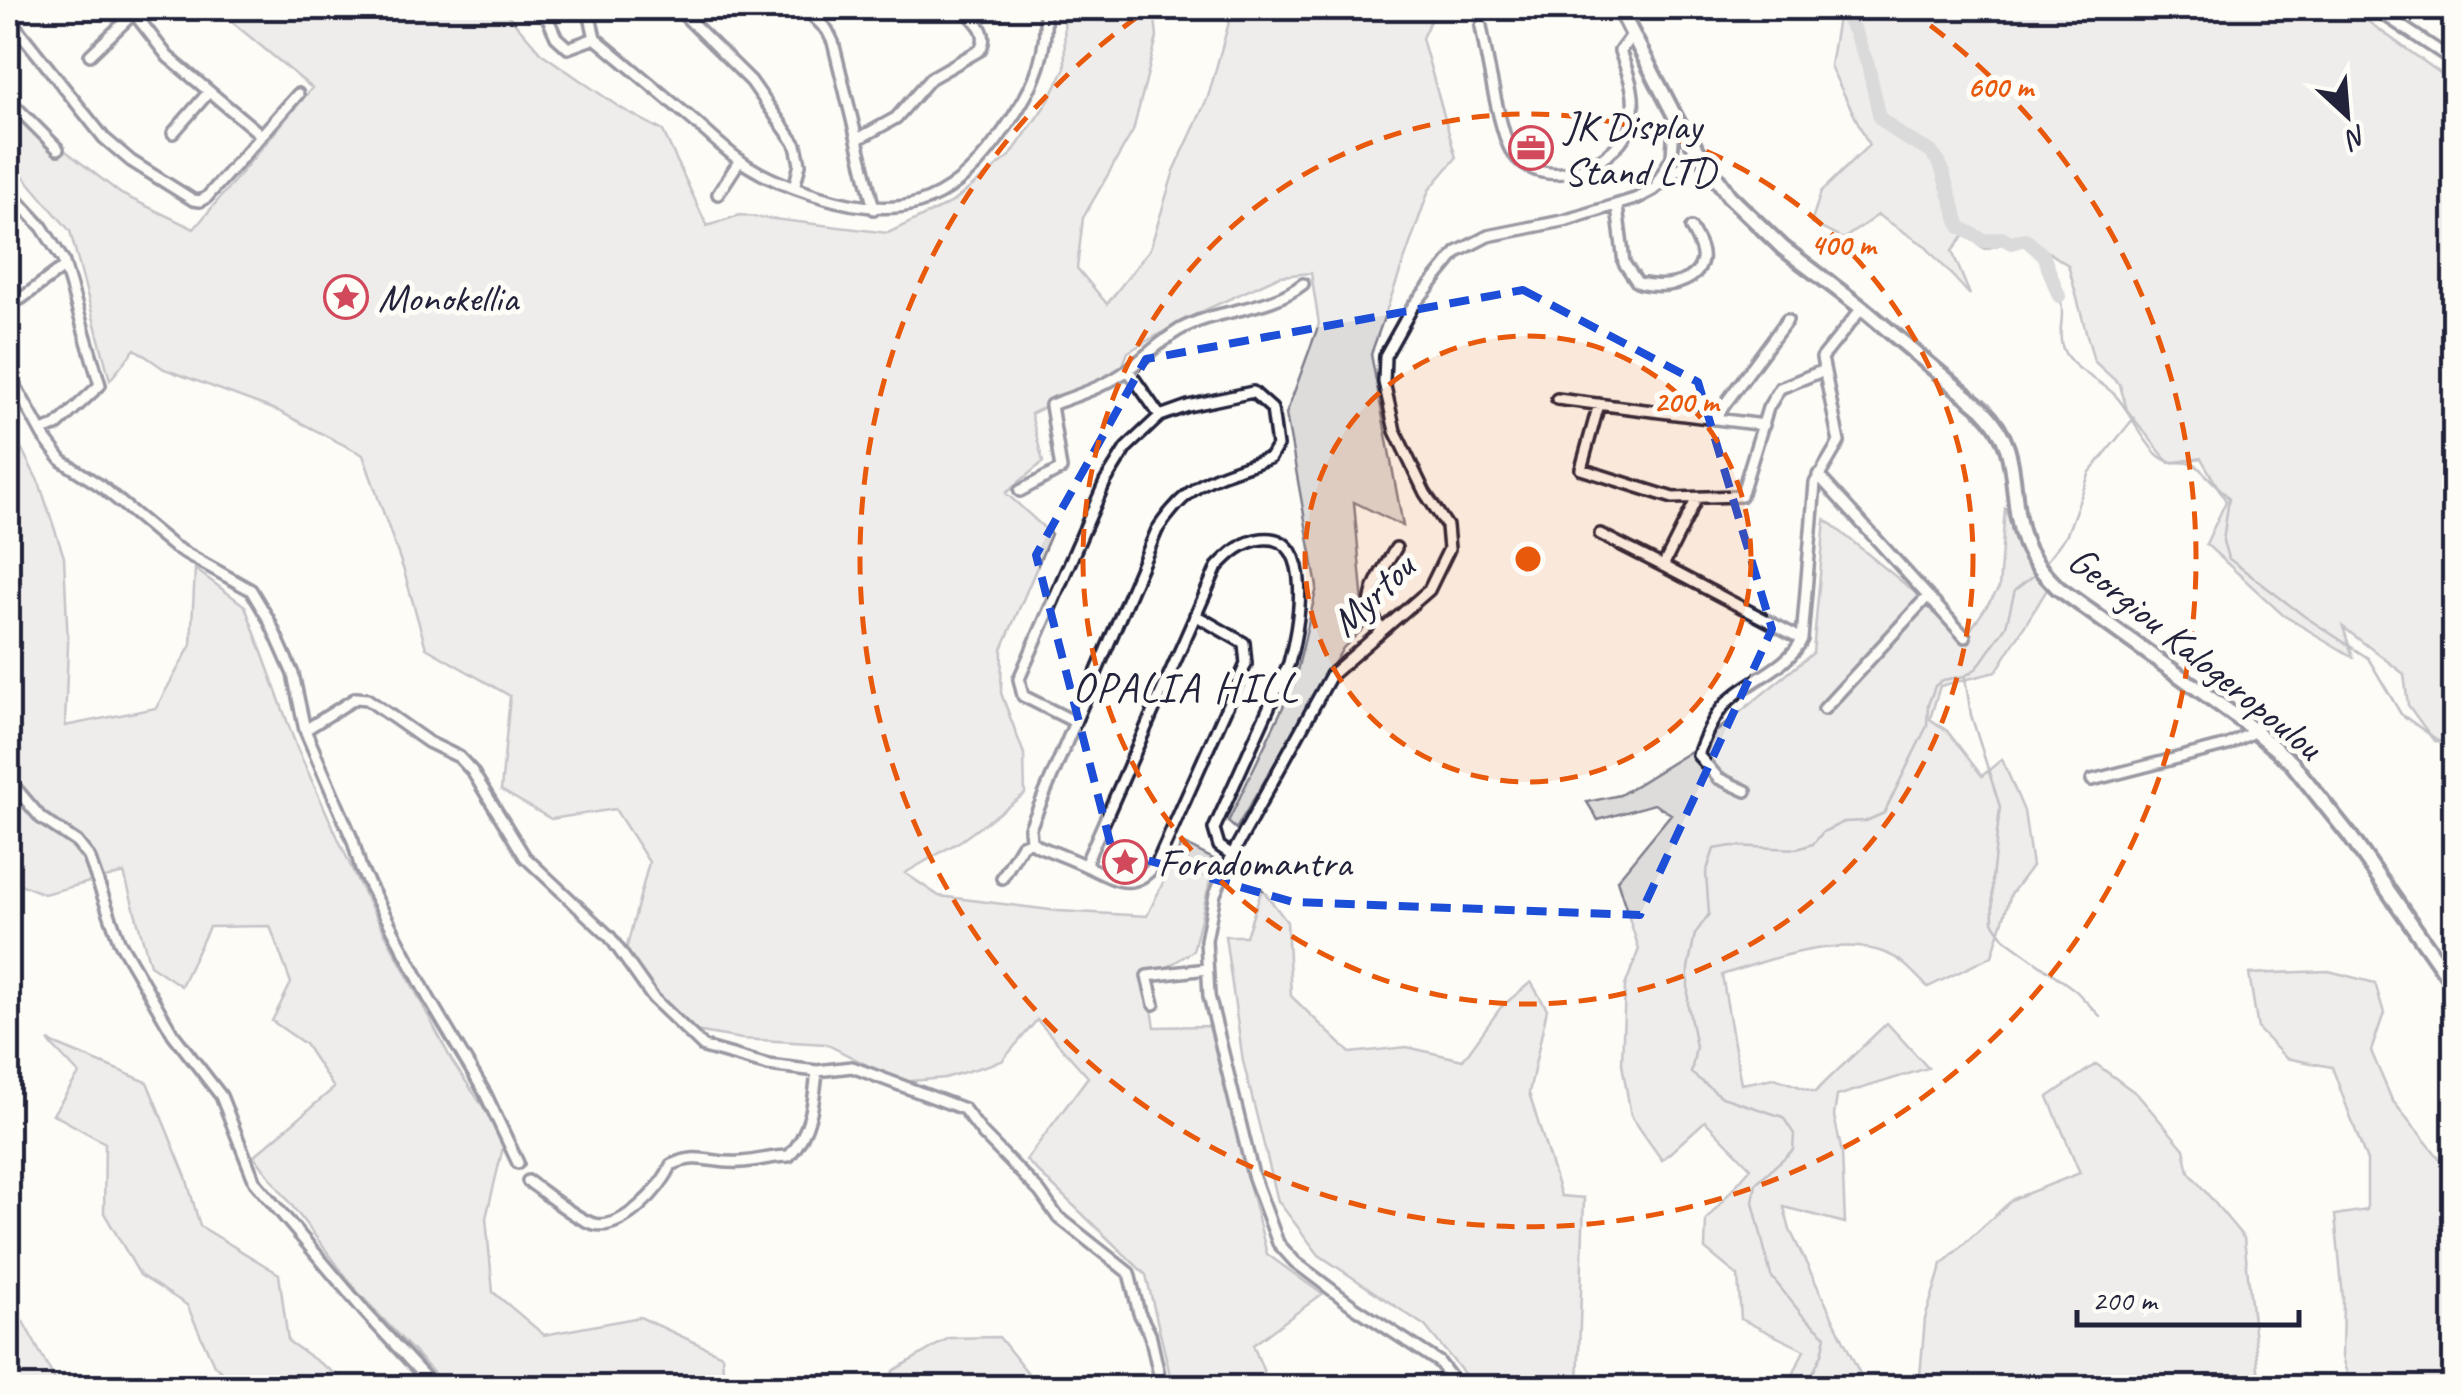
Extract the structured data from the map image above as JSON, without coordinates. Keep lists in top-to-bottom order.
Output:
{
  "streets": {
    "street": ["Myrtou", "Georgiou Kalogeropoulou"]
  },
  "crossings": [
    ["Myrtou", "Georgiou Kalogeropoulou"]
  ],
  "districts": ["OPALIA HILL"],
  "places": {
    "office": ["JK Display Stand LTD"],
    "place": ["Monokellia", "Foradomantra"]
  },
  "scale_bar": "200 m",
  "north": "bottom right",
  "rings": ["600 m", "400 m", "200 m"]
}
